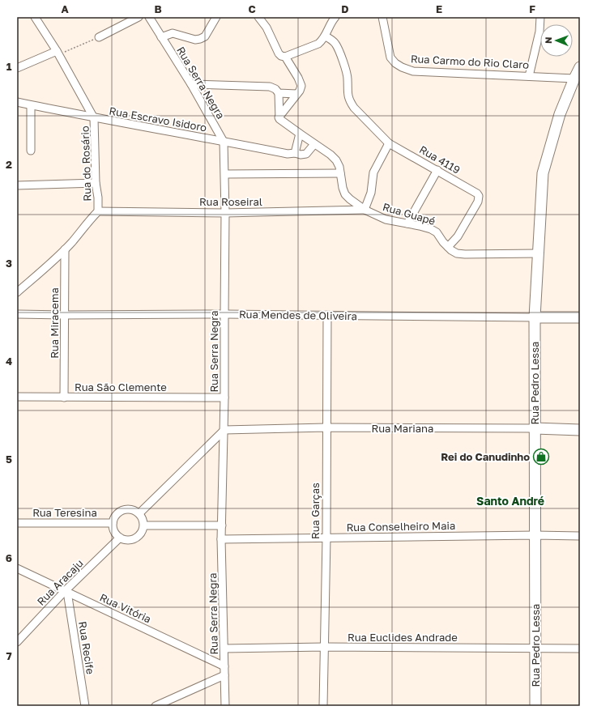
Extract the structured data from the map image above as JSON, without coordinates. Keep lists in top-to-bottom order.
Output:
{
  "streets": {
    "street": [
      "Rua Carmo do Rio Claro",
      "Rua Serra Negra",
      "Rua Escravo Isidoro",
      "Rua 4119",
      "Rua do Rosário",
      "Rua Roseiral",
      "Rua Guapé",
      "Rua Mendes de Oliveira",
      "Rua Miracema",
      "Rua Pedro Lessa",
      "Rua São Clemente",
      "Rua Mariana",
      "Rua Garças",
      "Rua Teresina",
      "Rua Conselheiro Maia",
      "Rua Aracaju",
      "Rua Vitória",
      "Rua Euclides Andrade",
      "Rua Recife"
    ]
  },
  "crossings": [
    ["Rua Carmo do Rio Claro", "Rua Pedro Lessa"],
    ["Rua Serra Negra", "Rua Escravo Isidoro"],
    ["Rua Serra Negra", "Rua Roseiral"],
    ["Rua Serra Negra", "Rua Mendes de Oliveira"],
    ["Rua Serra Negra", "Rua São Clemente"],
    ["Rua Serra Negra", "Rua Mariana"],
    ["Rua Serra Negra", "Rua Conselheiro Maia"],
    ["Rua Serra Negra", "Rua Vitória"],
    ["Rua Serra Negra", "Rua Euclides Andrade"],
    ["Rua Escravo Isidoro", "Rua do Rosário"],
    ["Rua Escravo Isidoro", "Rua Guapé"],
    ["Rua 4119", "Rua Guapé"],
    ["Rua do Rosário", "Rua Roseiral"],
    ["Rua do Rosário", "Rua Miracema"],
    ["Rua Roseiral", "Rua Guapé"],
    ["Rua Guapé", "Rua Pedro Lessa"],
    ["Rua Mendes de Oliveira", "Rua Miracema"],
    ["Rua Mendes de Oliveira", "Rua Pedro Lessa"],
    ["Rua Mendes de Oliveira", "Rua Garças"],
    ["Rua Miracema", "Rua São Clemente"],
    ["Rua Pedro Lessa", "Rua Mariana"],
    ["Rua Pedro Lessa", "Rua Conselheiro Maia"],
    ["Rua Pedro Lessa", "Rua Euclides Andrade"],
    ["Rua Mariana", "Rua Garças"],
    ["Rua Garças", "Rua Conselheiro Maia"],
    ["Rua Garças", "Rua Euclides Andrade"],
    ["Rua Teresina", "Rua Aracaju"],
    ["Rua Aracaju", "Rua Vitória"],
    ["Rua Aracaju", "Rua Recife"],
    ["Rua Vitória", "Rua Recife"]
  ],
  "districts": ["Santo André"],
  "places": {
    "shop": ["Rei do Canudinho"]
  },
  "north": "left",
  "grid": {
    "columns": [
      "A",
      "B",
      "C",
      "D",
      "E",
      "F"
    ],
    "rows": [
      "1",
      "2",
      "3",
      "4",
      "5",
      "6",
      "7"
    ]
  }
}
